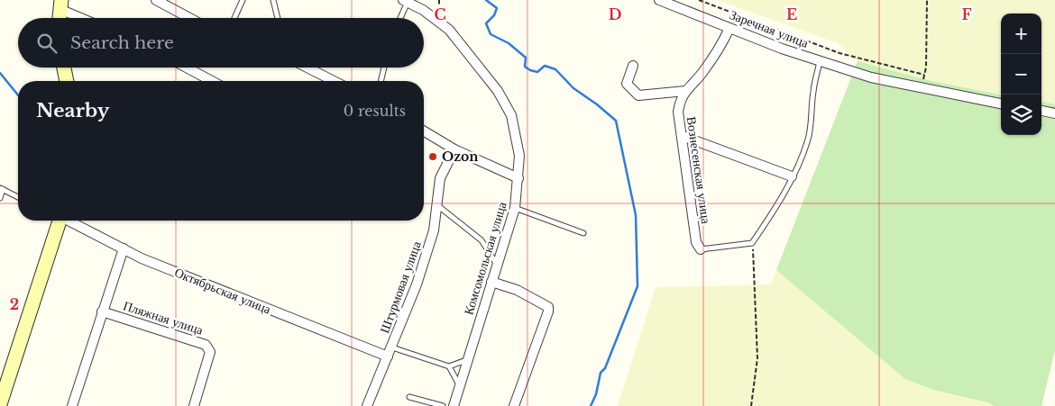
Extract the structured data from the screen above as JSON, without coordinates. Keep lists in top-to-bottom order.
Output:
{
  "streets": {
    "main road": ["Октябрьская улица"],
    "street": [
      "Заречная улица",
      "Вознесенская улица",
      "Комсомольская улица",
      "Штурмовая улица",
      "Пляжная улица"
    ]
  },
  "crossings": [
    ["Заречная улица", "Вознесенская улица"],
    ["Штурмовая улица", "Октябрьская улица"]
  ],
  "places": ["Ozon"],
  "page": {
    "map_buttons": ["+", "−"],
    "search": "Search here",
    "heading": ["Nearby", "0 results"]
  },
  "grid": {
    "columns": [
      "C",
      "D",
      "E",
      "F"
    ],
    "rows": ["2"]
  }
}
